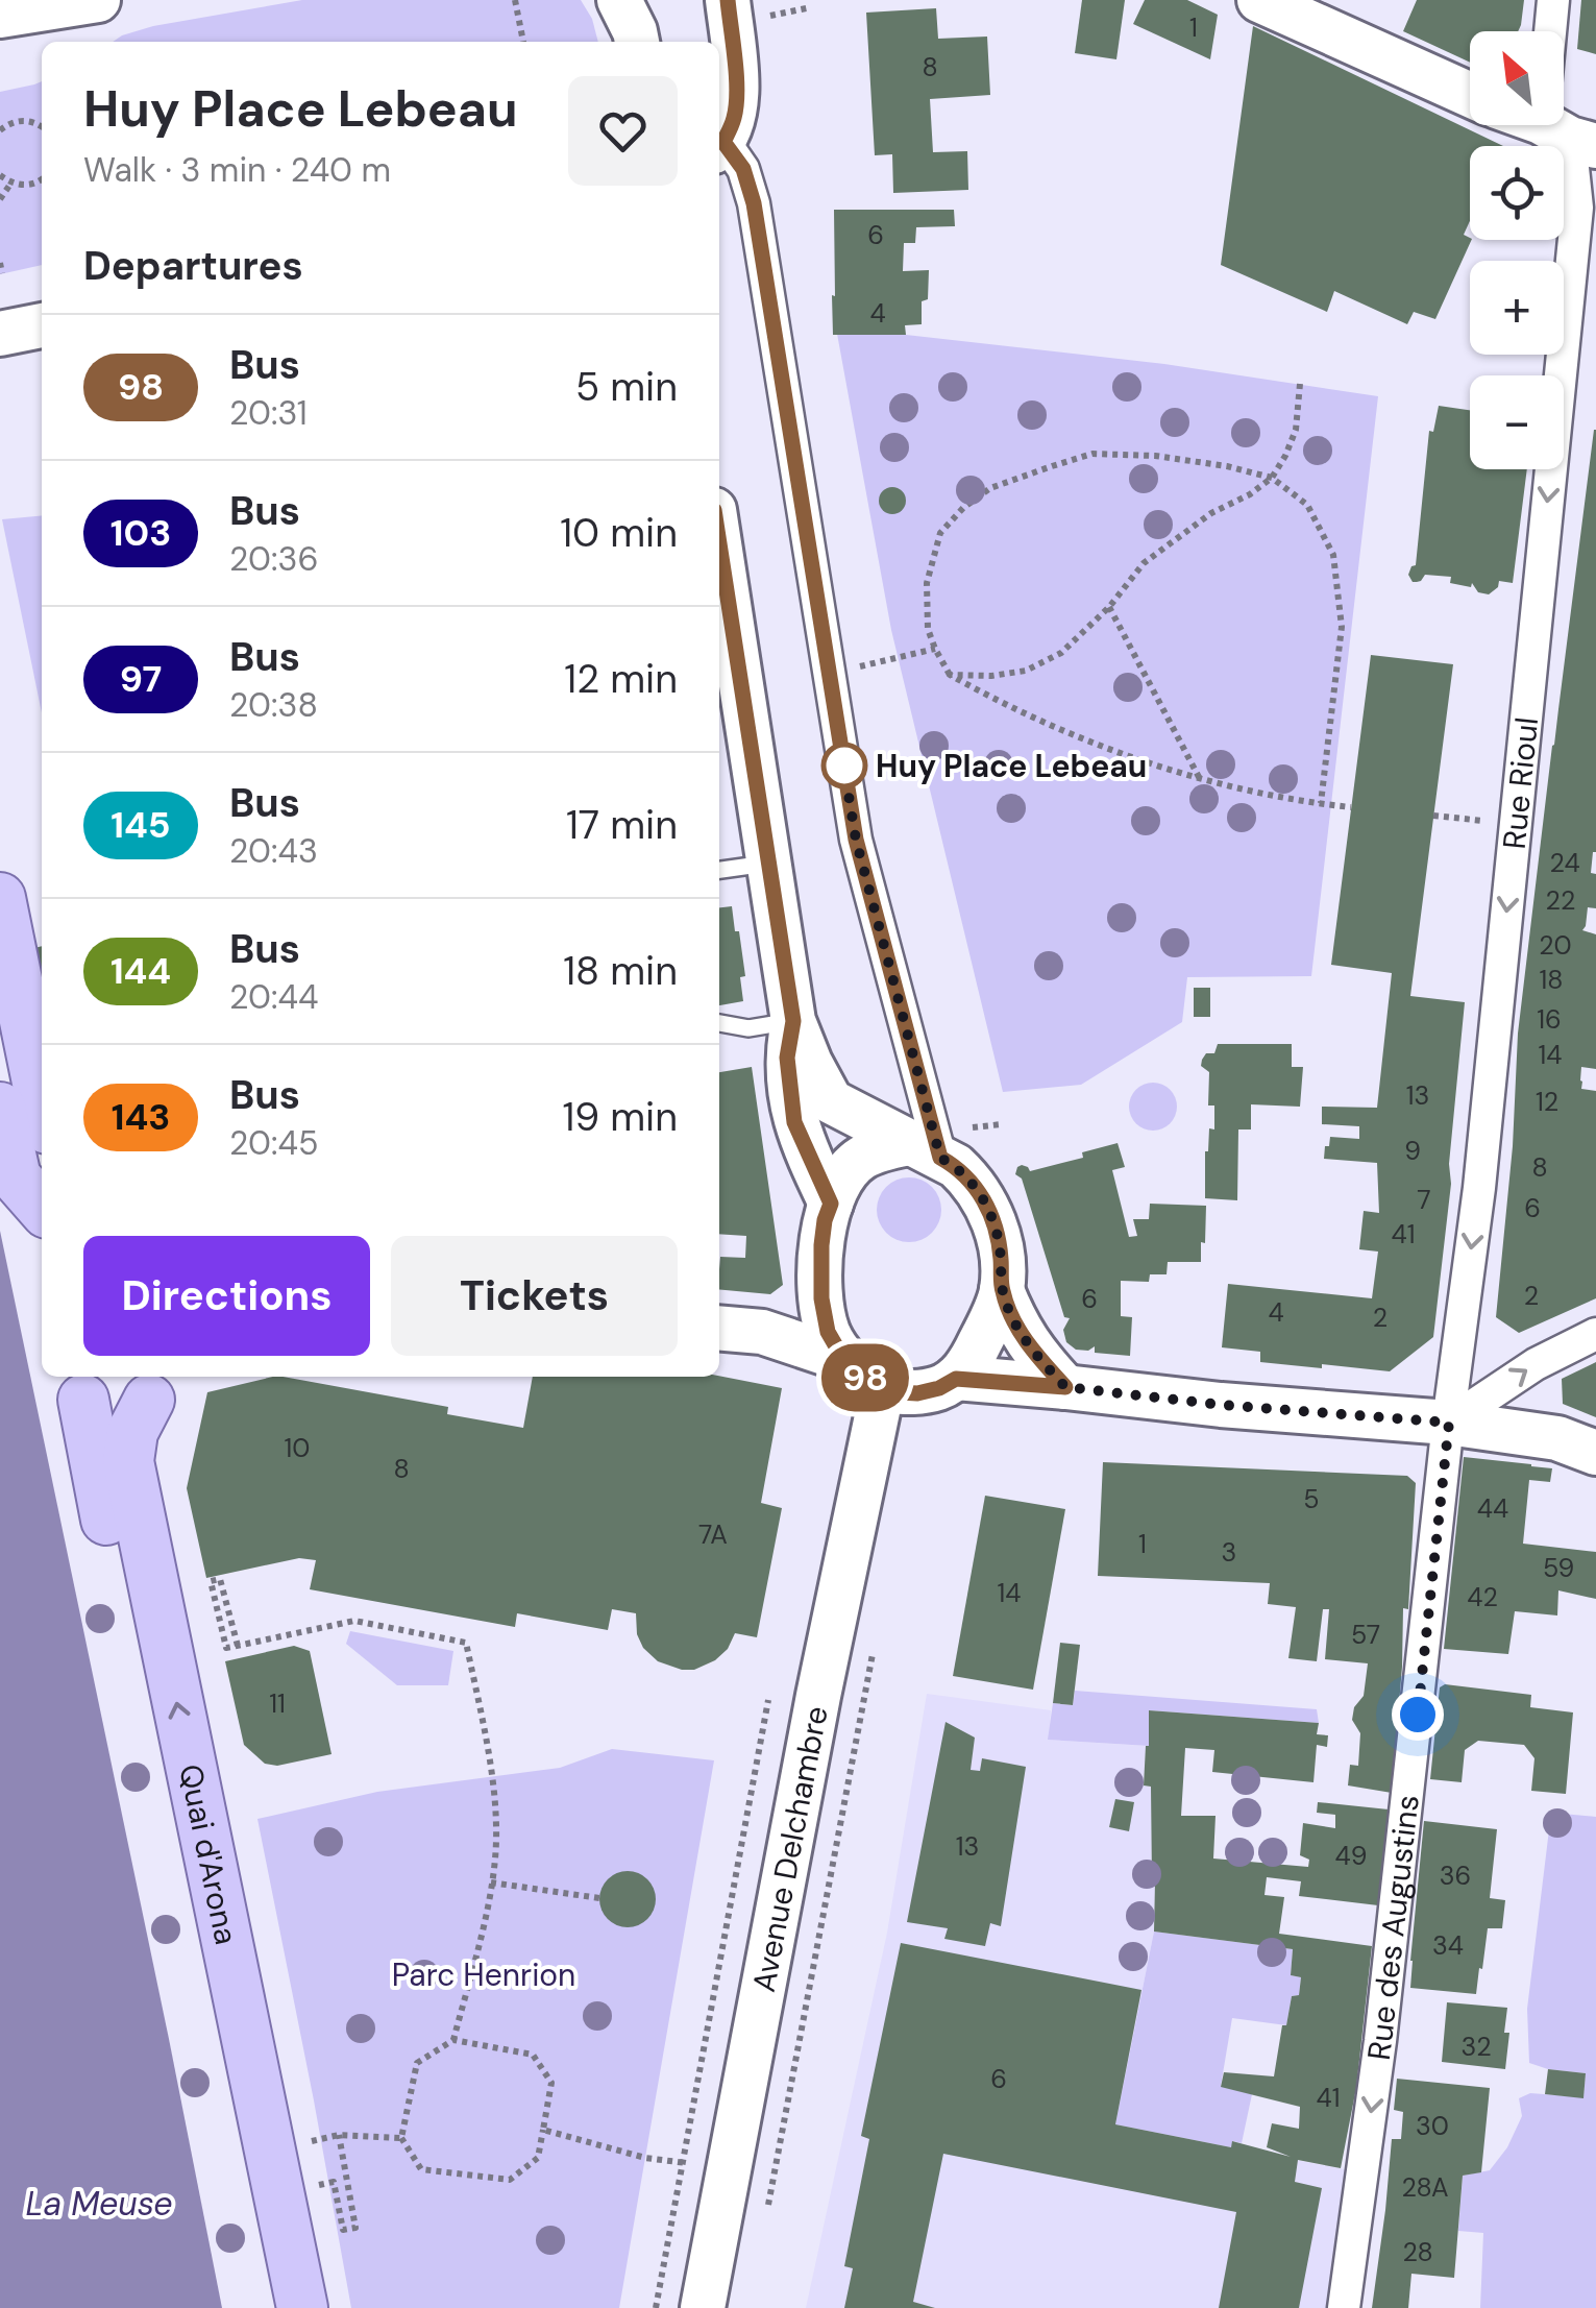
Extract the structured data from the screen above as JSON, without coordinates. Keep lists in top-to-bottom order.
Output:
{
  "streets": {
    "main road": ["Quai d'Arona"],
    "street": ["Rue Rioul", "Avenue Delchambre", "Rue des Augustins"]
  },
  "crossings": [
    ["Rue Rioul", "Rue des Augustins"]
  ],
  "one_way": ["Rue Rioul", "Rue des Augustins"],
  "water": ["La Meuse"],
  "parks": ["Parc Henrion"],
  "places": ["Huy Place Lebeau"],
  "lines": ["bus line 98"],
  "house_numbers": [
    "1",
    "8",
    "6",
    "4",
    "24",
    "22",
    "20",
    "18",
    "16",
    "14",
    "13",
    "12",
    "9",
    "8",
    "7",
    "6",
    "41",
    "2",
    "6",
    "4",
    "2",
    "10",
    "8",
    "5",
    "44",
    "7A",
    "1",
    "3",
    "59",
    "14",
    "42",
    "57",
    "11",
    "13",
    "49",
    "36",
    "34",
    "32",
    "6",
    "41",
    "30",
    "28A",
    "28"
  ],
  "north": "top left",
  "page": {
    "on_map": "98",
    "map_buttons": ["+", "−"],
    "heading": [
      ["Huy Place Lebeau", "Walk · 3 min · 240 m"],
      "Departures"
    ],
    "list": [
      {
        "mark": "98",
        "name": "Bus",
        "note": "20:31",
        "value": "5 min"
      },
      {
        "mark": "103",
        "name": "Bus",
        "note": "20:36",
        "value": "10 min"
      },
      {
        "mark": "97",
        "name": "Bus",
        "note": "20:38",
        "value": "12 min"
      },
      {
        "mark": "145",
        "name": "Bus",
        "note": "20:43",
        "value": "17 min"
      },
      {
        "mark": "144",
        "name": "Bus",
        "note": "20:44",
        "value": "18 min"
      },
      {
        "mark": "143",
        "name": "Bus",
        "note": "20:45",
        "value": "19 min"
      }
    ],
    "buttons": ["Directions", "Tickets"]
  }
}
